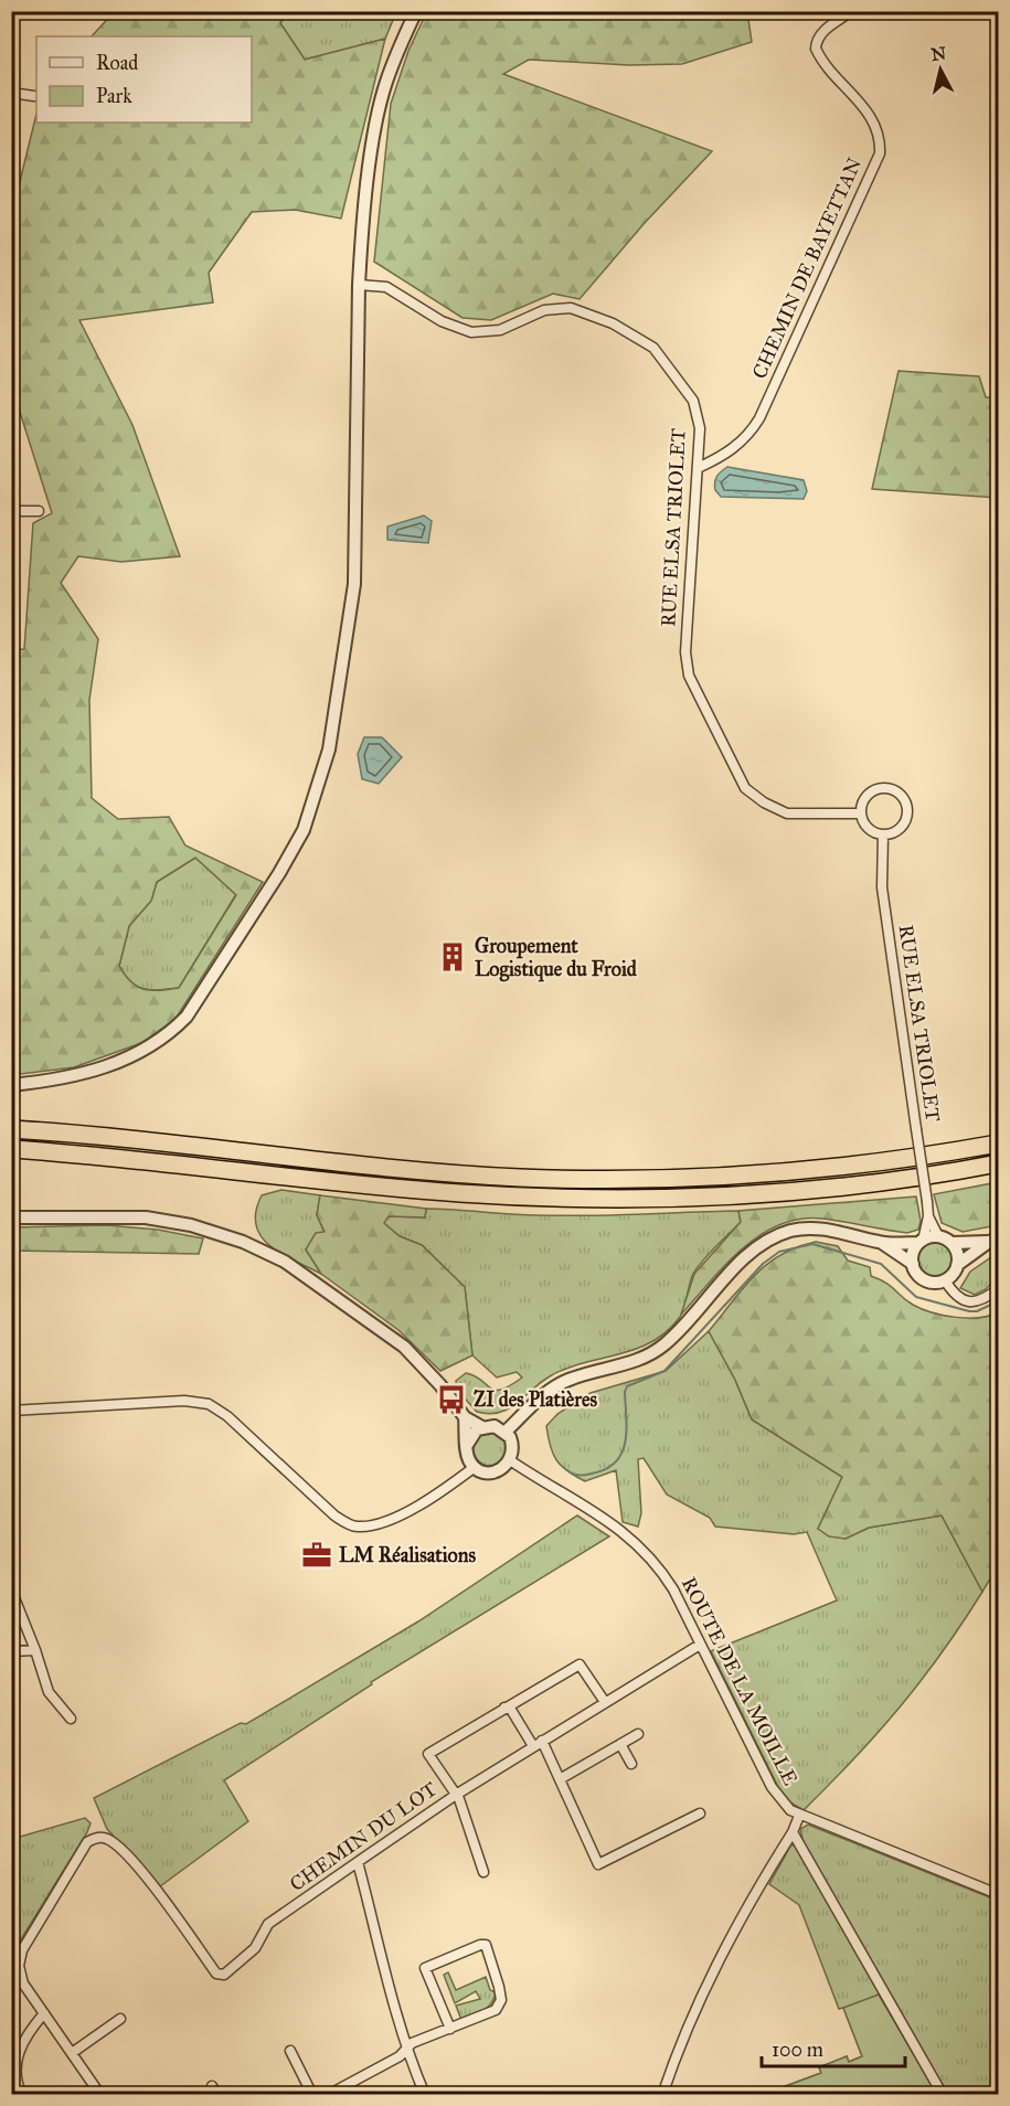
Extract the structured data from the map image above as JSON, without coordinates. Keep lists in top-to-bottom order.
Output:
{
  "streets": {
    "street": [
      "CHEMIN DE BAYETTAN",
      "RUE ELSA TRIOLET",
      "ROUTE DE LA MOILLE",
      "CHEMIN DU LOT"
    ]
  },
  "crossings": [
    ["CHEMIN DE BAYETTAN", "RUE ELSA TRIOLET"],
    ["ROUTE DE LA MOILLE", "CHEMIN DU LOT"]
  ],
  "places": {
    "building": ["Groupement Logistique du Froid"],
    "bus stop": ["ZI des Platières"],
    "office": ["LM Réalisations"]
  },
  "legend": ["Road", "Park"],
  "scale_bar": "100 m",
  "north": "top"
}
